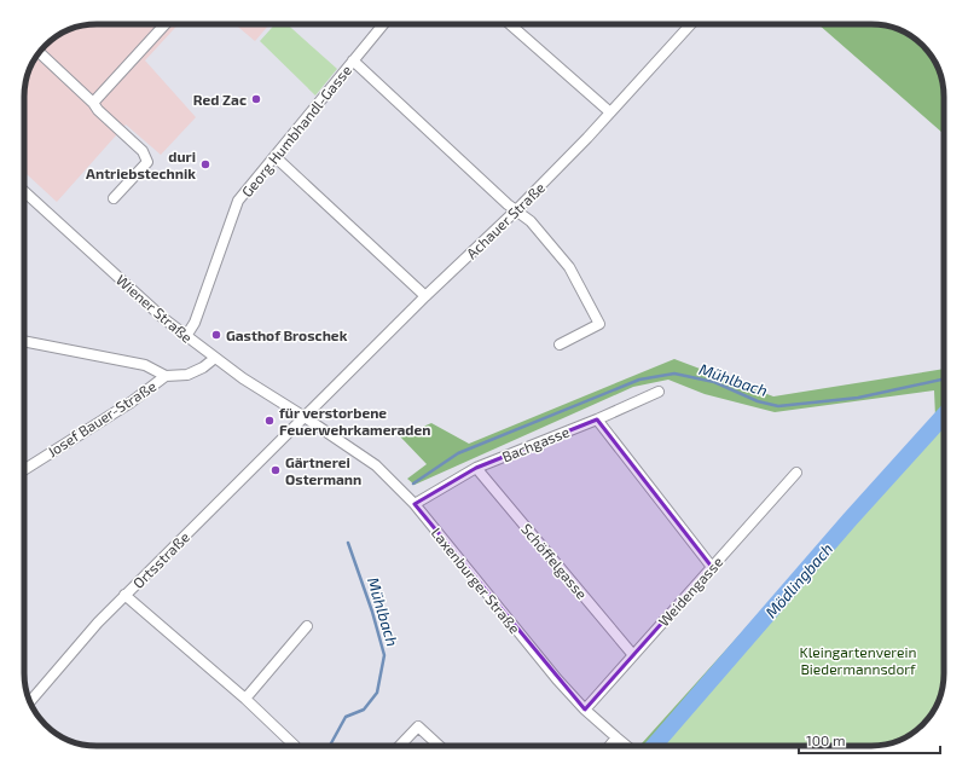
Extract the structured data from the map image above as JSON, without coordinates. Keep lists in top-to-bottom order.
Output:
{
  "streets": {
    "street": [
      "Georg Humbhandl-Gasse",
      "Achauer Straße",
      "Wiener Straße",
      "Josef Bauer-Straße",
      "Bachgasse",
      "Ortsstraße",
      "Schöffelgasse",
      "Laxenburger Straße",
      "Weidengasse"
    ]
  },
  "crossings": [
    ["Georg Humbhandl-Gasse", "Wiener Straße"],
    ["Achauer Straße", "Wiener Straße"],
    ["Achauer Straße", "Ortsstraße"],
    ["Achauer Straße", "Laxenburger Straße"],
    ["Wiener Straße", "Josef Bauer-Straße"],
    ["Wiener Straße", "Ortsstraße"],
    ["Wiener Straße", "Laxenburger Straße"],
    ["Bachgasse", "Schöffelgasse"],
    ["Bachgasse", "Laxenburger Straße"],
    ["Ortsstraße", "Laxenburger Straße"],
    ["Schöffelgasse", "Weidengasse"],
    ["Laxenburger Straße", "Weidengasse"]
  ],
  "water": ["Mühlbach", "Mödlingbach"],
  "parks": ["Kleingartenverein Biedermannsdorf"],
  "places": [
    "Red Zac",
    "duri Antriebstechnik",
    "Gasthof Broschek",
    "für verstorbene Feuerwehrkameraden",
    "Gärtnerei Ostermann"
  ],
  "scale_bar": "100 m"
}
